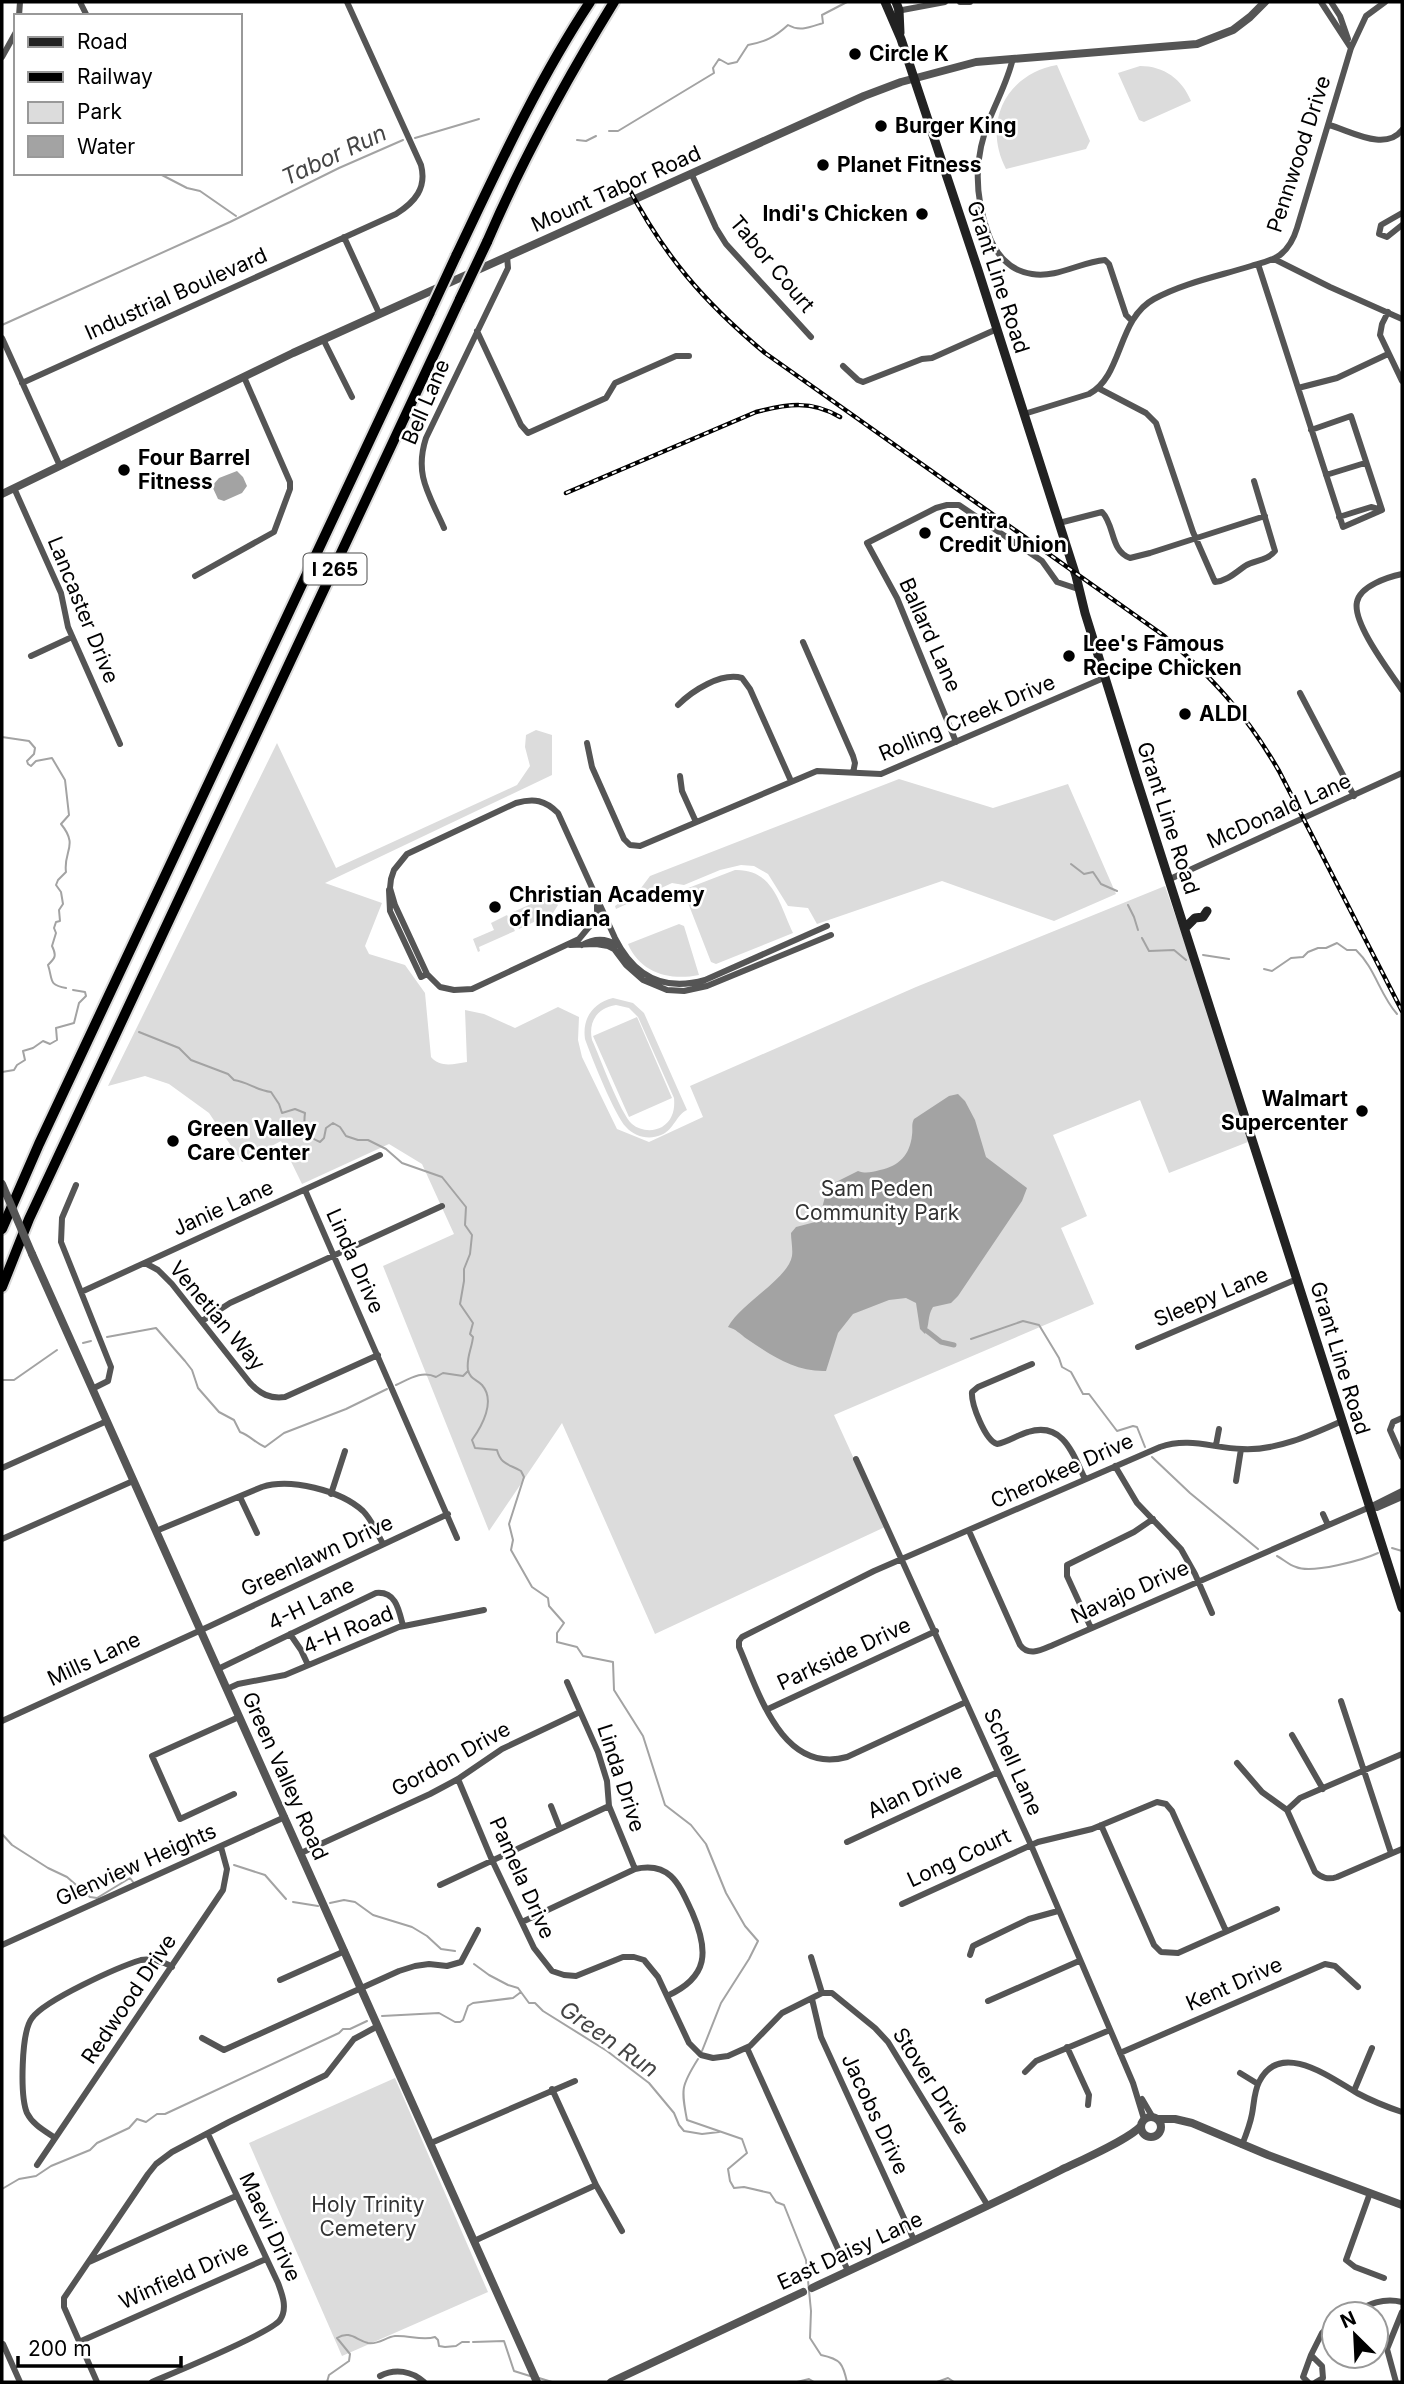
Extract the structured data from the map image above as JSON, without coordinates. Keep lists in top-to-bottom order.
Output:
{
  "streets": {
    "highway": ["I 265"],
    "main road": ["Grant Line Road"],
    "street": [
      "Pennwood Drive",
      "Mount Tabor Road",
      "Tabor Court",
      "Industrial Boulevard",
      "Bell Lane",
      "Lancaster Drive",
      "Ballard Lane",
      "Rolling Creek Drive",
      "McDonald Lane",
      "Janie Lane",
      "Linda Drive",
      "Sleepy Lane",
      "Venetian Way",
      "Cherokee Drive",
      "Greenlawn Drive",
      "Navajo Drive",
      "4-H Lane",
      "4-H Road",
      "Parkside Drive",
      "Mills Lane",
      "Gordon Drive",
      "Schell Lane",
      "Green Valley Road",
      "Alan Drive",
      "Long Court",
      "Glenview Heights",
      "Pamela Drive",
      "Kent Drive",
      "Redwood Drive",
      "Stover Drive",
      "Jacobs Drive",
      "Maevi Drive",
      "East Daisy Lane",
      "Winfield Drive"
    ]
  },
  "crossings": [
    ["Mount Tabor Road", "Tabor Court"],
    ["Mount Tabor Road", "Grant Line Road"],
    ["Mount Tabor Road", "Bell Lane"],
    ["Mount Tabor Road", "Lancaster Drive"],
    ["Grant Line Road", "Ballard Lane"],
    ["Grant Line Road", "Rolling Creek Drive"],
    ["Grant Line Road", "McDonald Lane"],
    ["Grant Line Road", "Sleepy Lane"],
    ["Grant Line Road", "Cherokee Drive"],
    ["Grant Line Road", "Navajo Drive"],
    ["Ballard Lane", "Rolling Creek Drive"],
    ["Janie Lane", "Linda Drive"],
    ["Janie Lane", "Venetian Way"],
    ["Linda Drive", "Venetian Way"],
    ["Linda Drive", "Greenlawn Drive"],
    ["Linda Drive", "Gordon Drive"],
    ["Cherokee Drive", "Navajo Drive"],
    ["Cherokee Drive", "Parkside Drive"],
    ["Cherokee Drive", "Schell Lane"],
    ["Greenlawn Drive", "Mills Lane"],
    ["Greenlawn Drive", "Green Valley Road"],
    ["4-H Lane", "4-H Road"],
    ["4-H Lane", "Green Valley Road"],
    ["4-H Road", "Green Valley Road"],
    ["Parkside Drive", "Schell Lane"],
    ["Mills Lane", "Green Valley Road"],
    ["Gordon Drive", "Green Valley Road"],
    ["Gordon Drive", "Pamela Drive"],
    ["Schell Lane", "Alan Drive"],
    ["Schell Lane", "Long Court"],
    ["Schell Lane", "Kent Drive"],
    ["Schell Lane", "East Daisy Lane"],
    ["Green Valley Road", "Glenview Heights"],
    ["Glenview Heights", "Redwood Drive"],
    ["Stover Drive", "East Daisy Lane"],
    ["Jacobs Drive", "East Daisy Lane"],
    ["Maevi Drive", "Winfield Drive"]
  ],
  "water": ["Tabor Run", "Green Run"],
  "parks": ["Sam Peden Community Park", "Holy Trinity Cemetery"],
  "places": [
    "Circle K",
    "Burger King",
    "Planet Fitness",
    "Indi's Chicken",
    "Four Barrel Fitness",
    "Centra Credit Union",
    "Lee's Famous Recipe Chicken",
    "ALDI",
    "Christian Academy of Indiana",
    "Walmart Supercenter",
    "Green Valley Care Center"
  ],
  "legend": [
    "Road",
    "Railway",
    "Park",
    "Water"
  ],
  "scale_bar": "200 m",
  "north": "top left"
}
